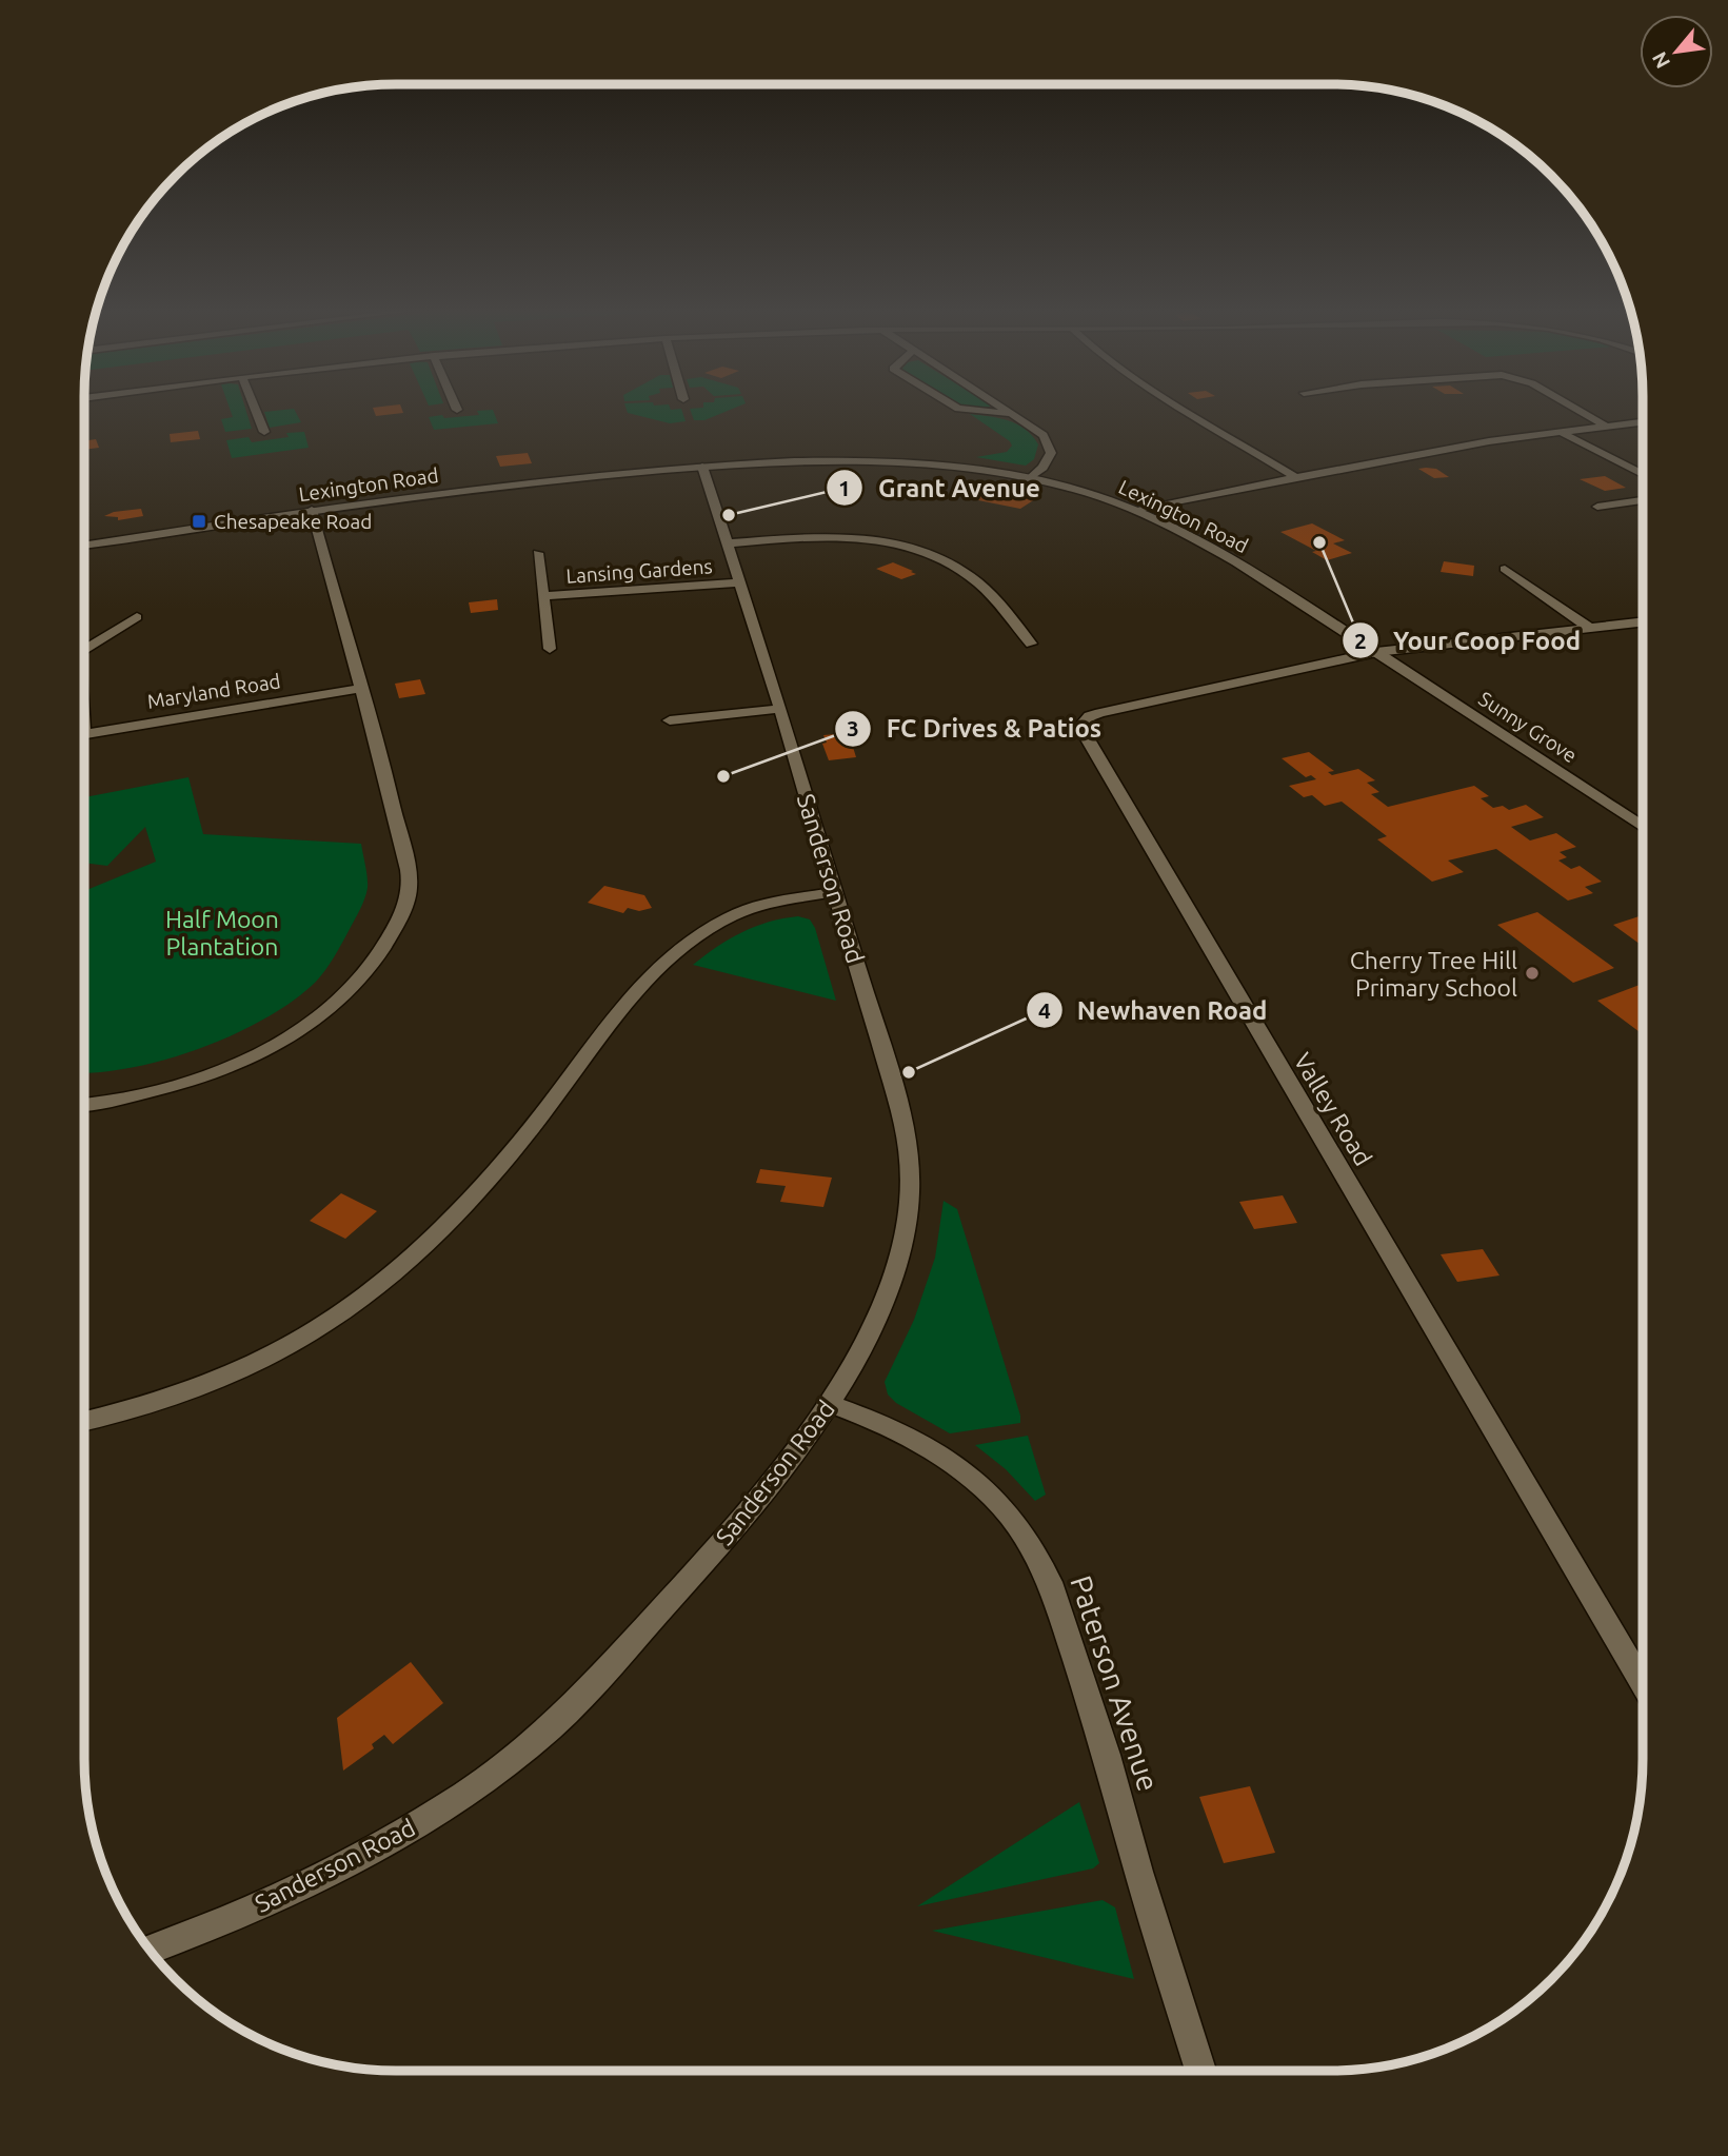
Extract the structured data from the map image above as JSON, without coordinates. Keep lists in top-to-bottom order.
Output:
{
  "streets": {
    "street": [
      "Lexington Road",
      "Lansing Gardens",
      "Maryland Road",
      "Sunny Grove",
      "Sanderson Road",
      "Valley Road",
      "Paterson Avenue"
    ]
  },
  "crossings": [
    ["Lexington Road", "Sunny Grove"],
    ["Lexington Road", "Sanderson Road"],
    ["Lexington Road", "Valley Road"],
    ["Lansing Gardens", "Sanderson Road"],
    ["Sunny Grove", "Valley Road"],
    ["Sanderson Road", "Paterson Avenue"]
  ],
  "parks": ["Half Moon Plantation"],
  "places": {
    "other": [
      "Grant Avenue",
      "Your Coop Food",
      "FC Drives & Patios",
      "Cherry Tree Hill Primary School",
      "Newhaven Road"
    ],
    "transit": ["Chesapeake Road"]
  },
  "north": "bottom left"
}
